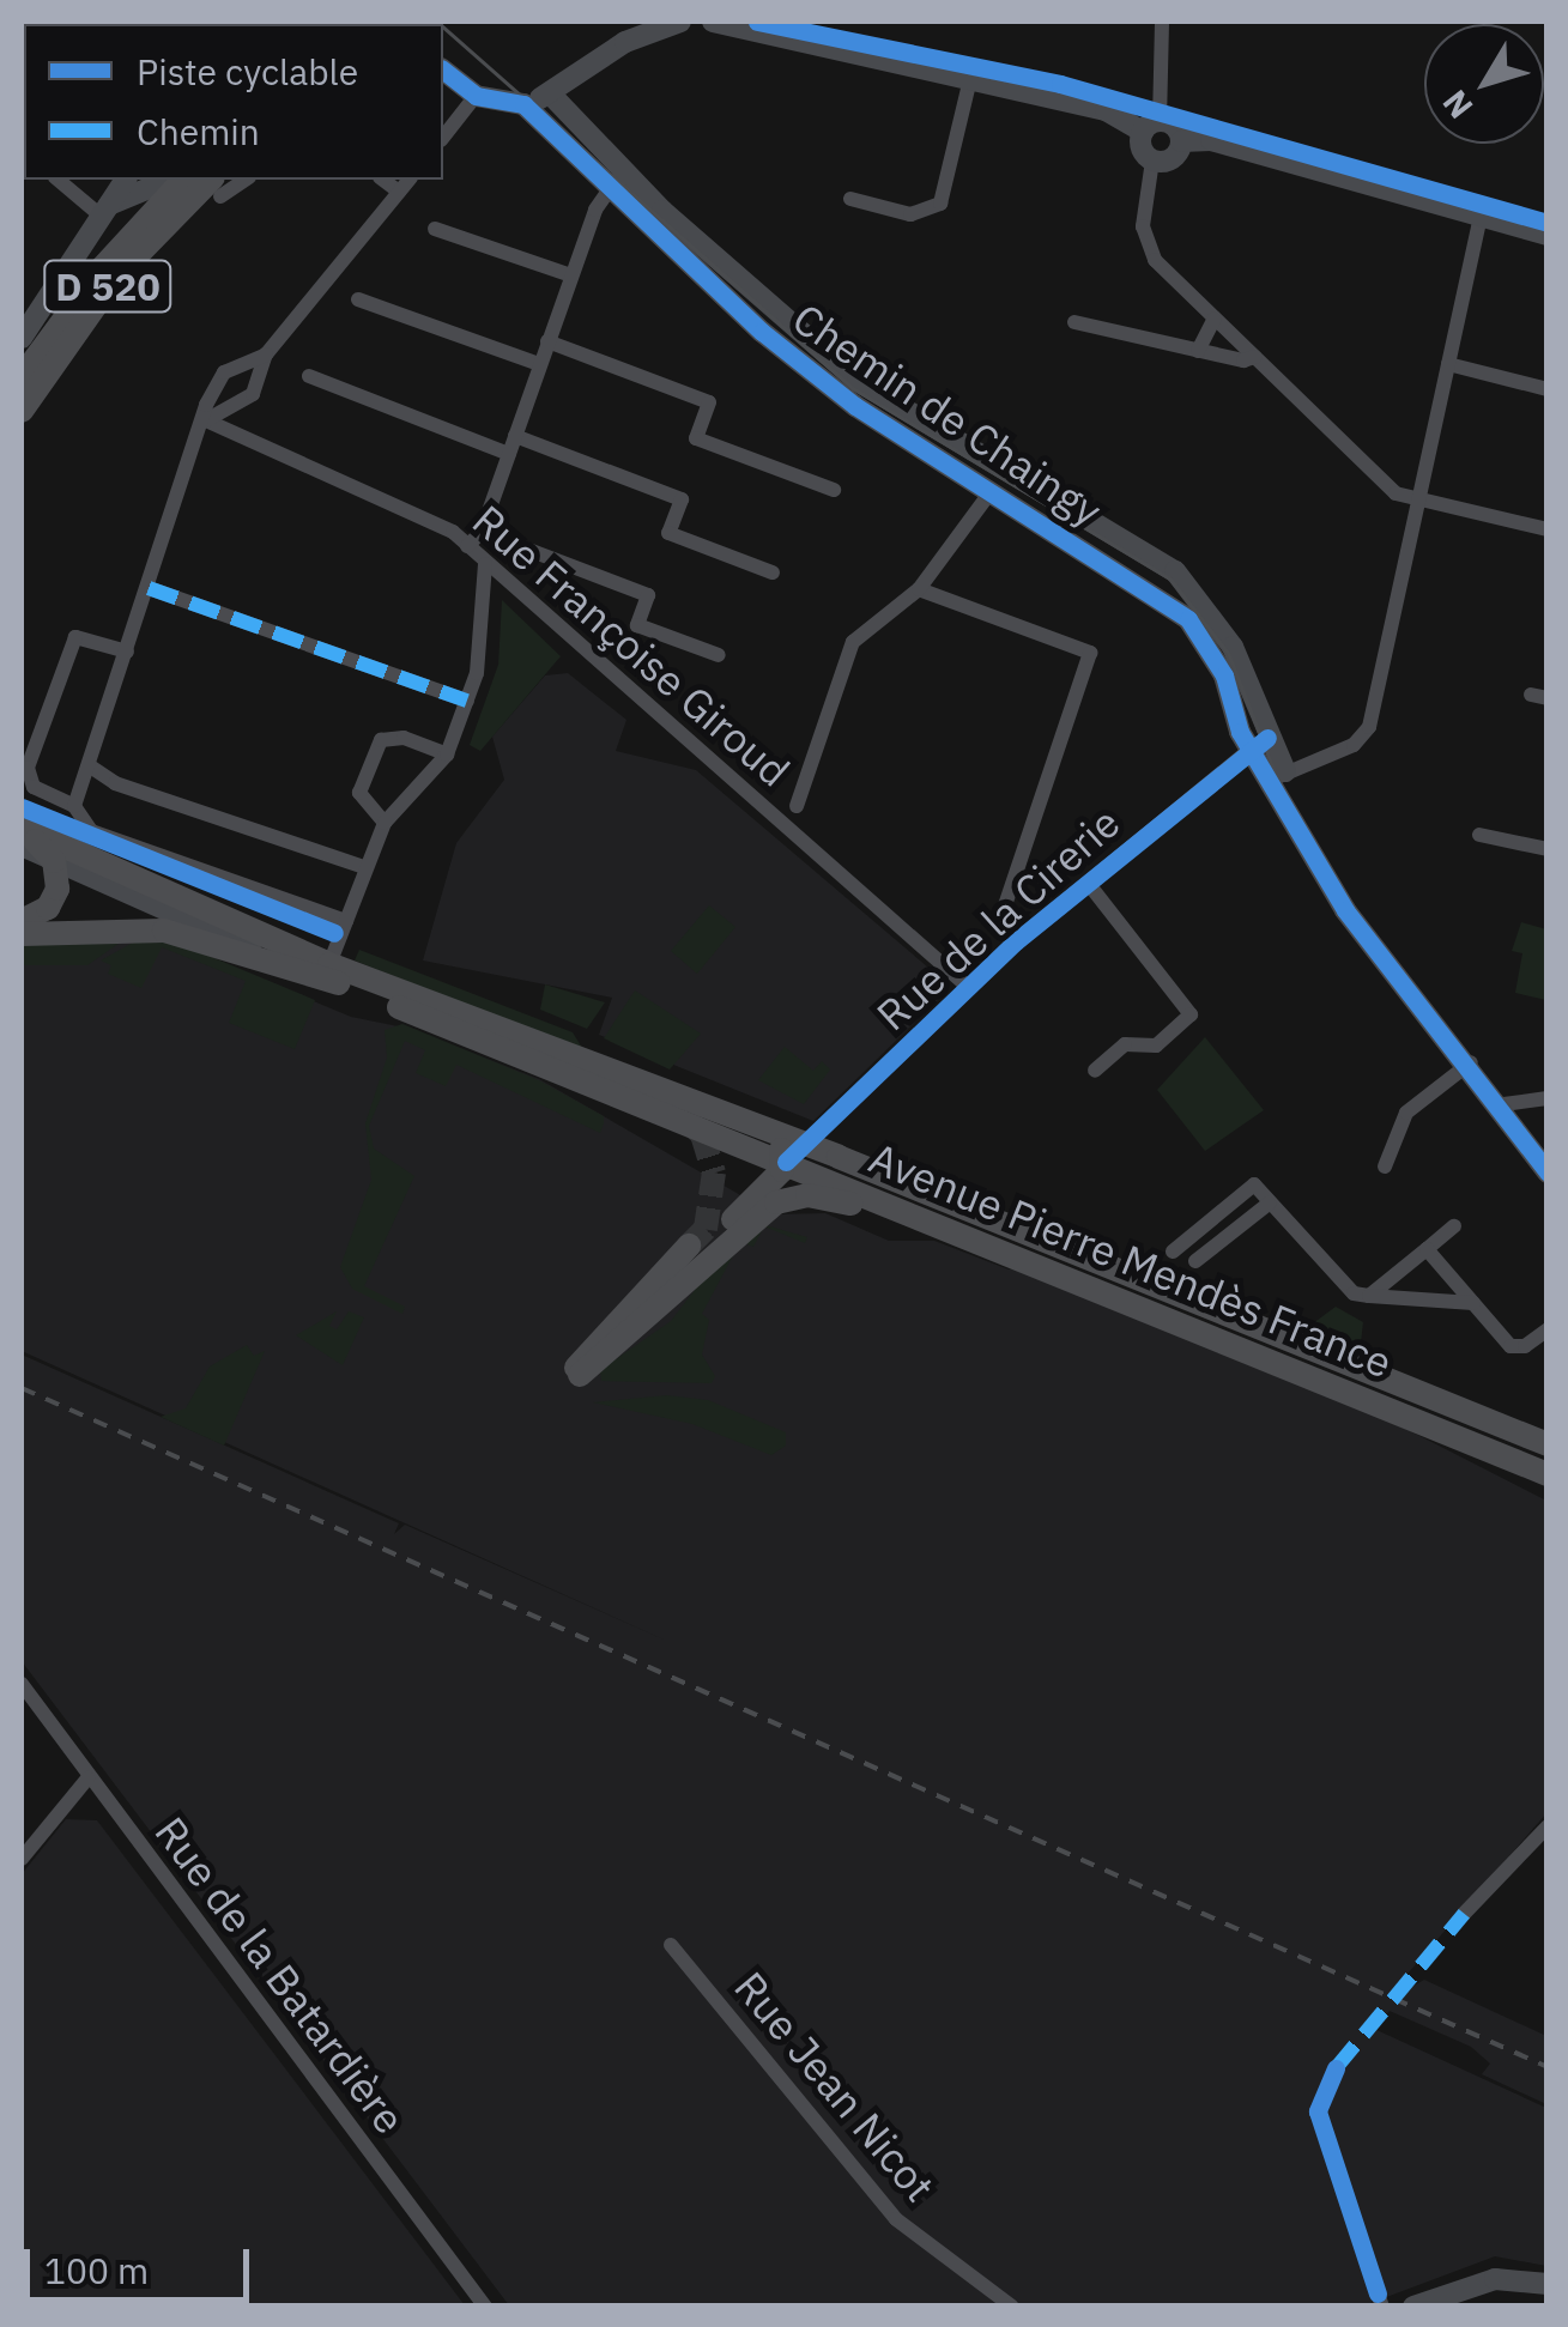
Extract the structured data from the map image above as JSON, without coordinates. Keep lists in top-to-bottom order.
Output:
{
  "streets": {
    "main road": ["D 520", "Avenue Pierre Mendès France"],
    "street": [
      "Chemin de Chaingy",
      "Rue Françoise Giroud",
      "Rue de la Cirerie",
      "Rue de la Batardière",
      "Rue Jean Nicot"
    ]
  },
  "crossings": [
    ["Chemin de Chaingy", "Rue de la Cirerie"],
    ["Rue Françoise Giroud", "Rue de la Cirerie"],
    ["Rue de la Cirerie", "Avenue Pierre Mendès France"]
  ],
  "legend": ["Piste cyclable", "Chemin"],
  "scale_bar": "100 m",
  "north": "bottom left"
}
